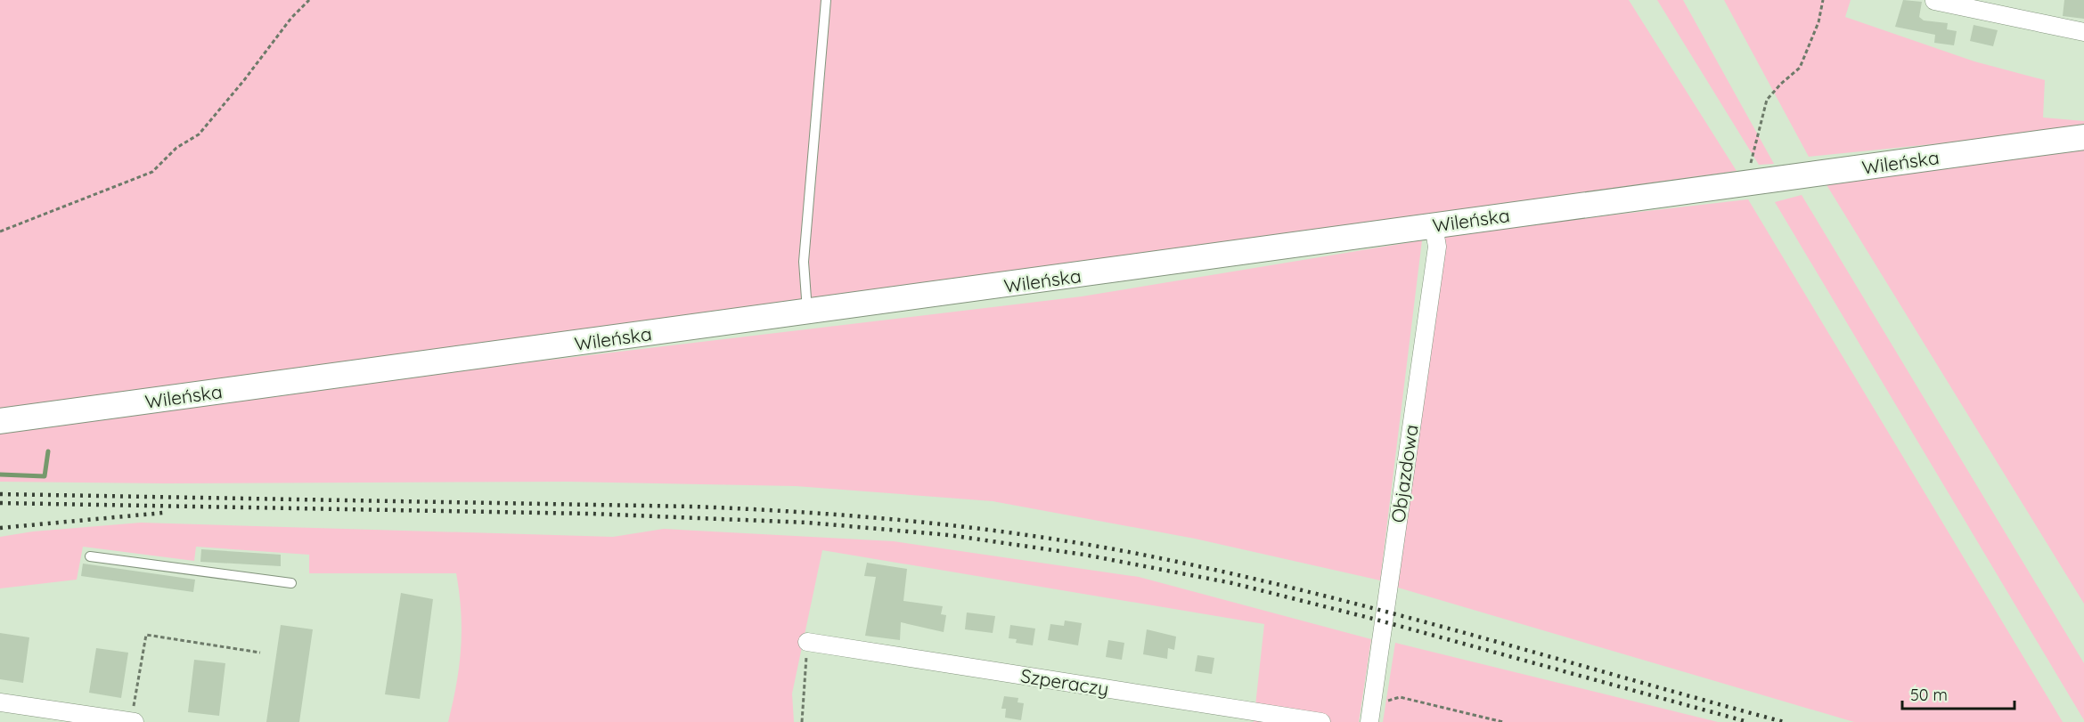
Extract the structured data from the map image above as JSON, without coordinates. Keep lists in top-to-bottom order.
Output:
{
  "streets": {
    "street": ["Wileńska", "Objazdowa", "Szperaczy"]
  },
  "crossings": [
    ["Wileńska", "Objazdowa"]
  ],
  "scale_bar": "50 m"
}
